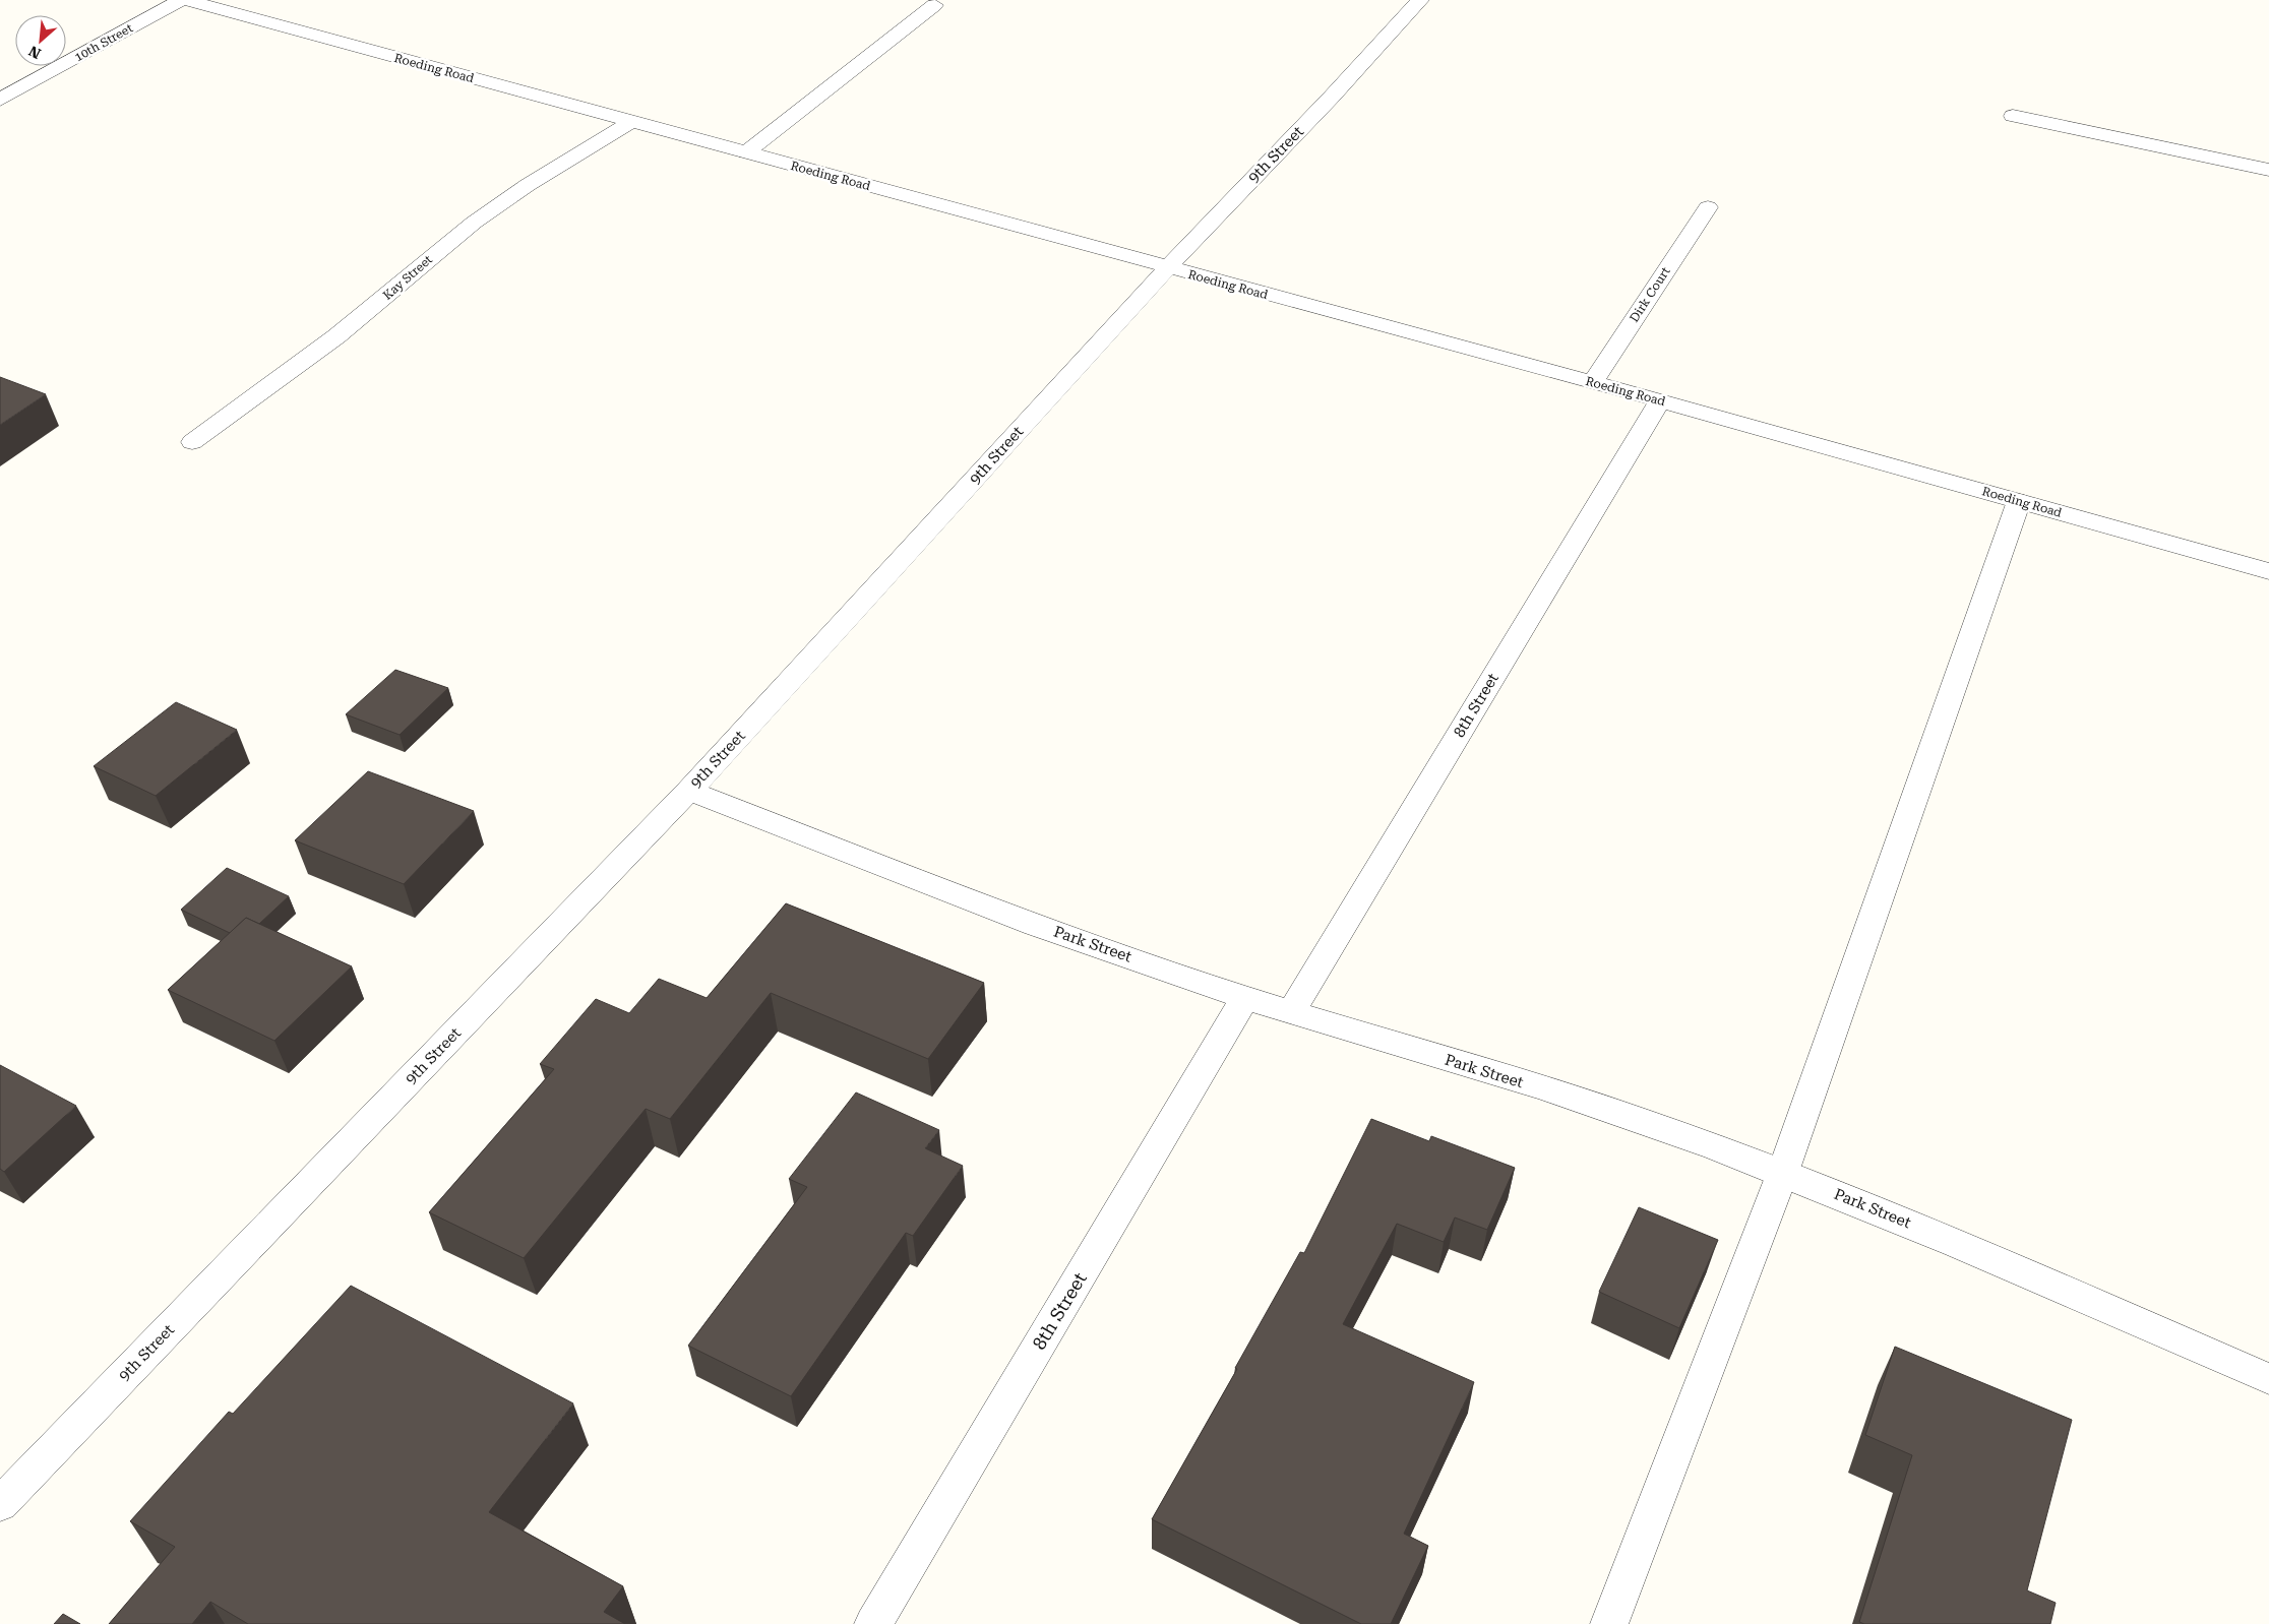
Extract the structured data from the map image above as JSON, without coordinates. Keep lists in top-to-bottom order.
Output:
{
  "streets": {
    "street": [
      "10th Street",
      "Roeding Road",
      "9th Street",
      "Kay Street",
      "Dirk Court",
      "8th Street",
      "Park Street"
    ]
  },
  "crossings": [
    ["Roeding Road", "9th Street"],
    ["Roeding Road", "Kay Street"],
    ["Roeding Road", "Dirk Court"],
    ["Roeding Road", "8th Street"],
    ["9th Street", "Park Street"],
    ["8th Street", "Park Street"]
  ],
  "north": "bottom left"
}
